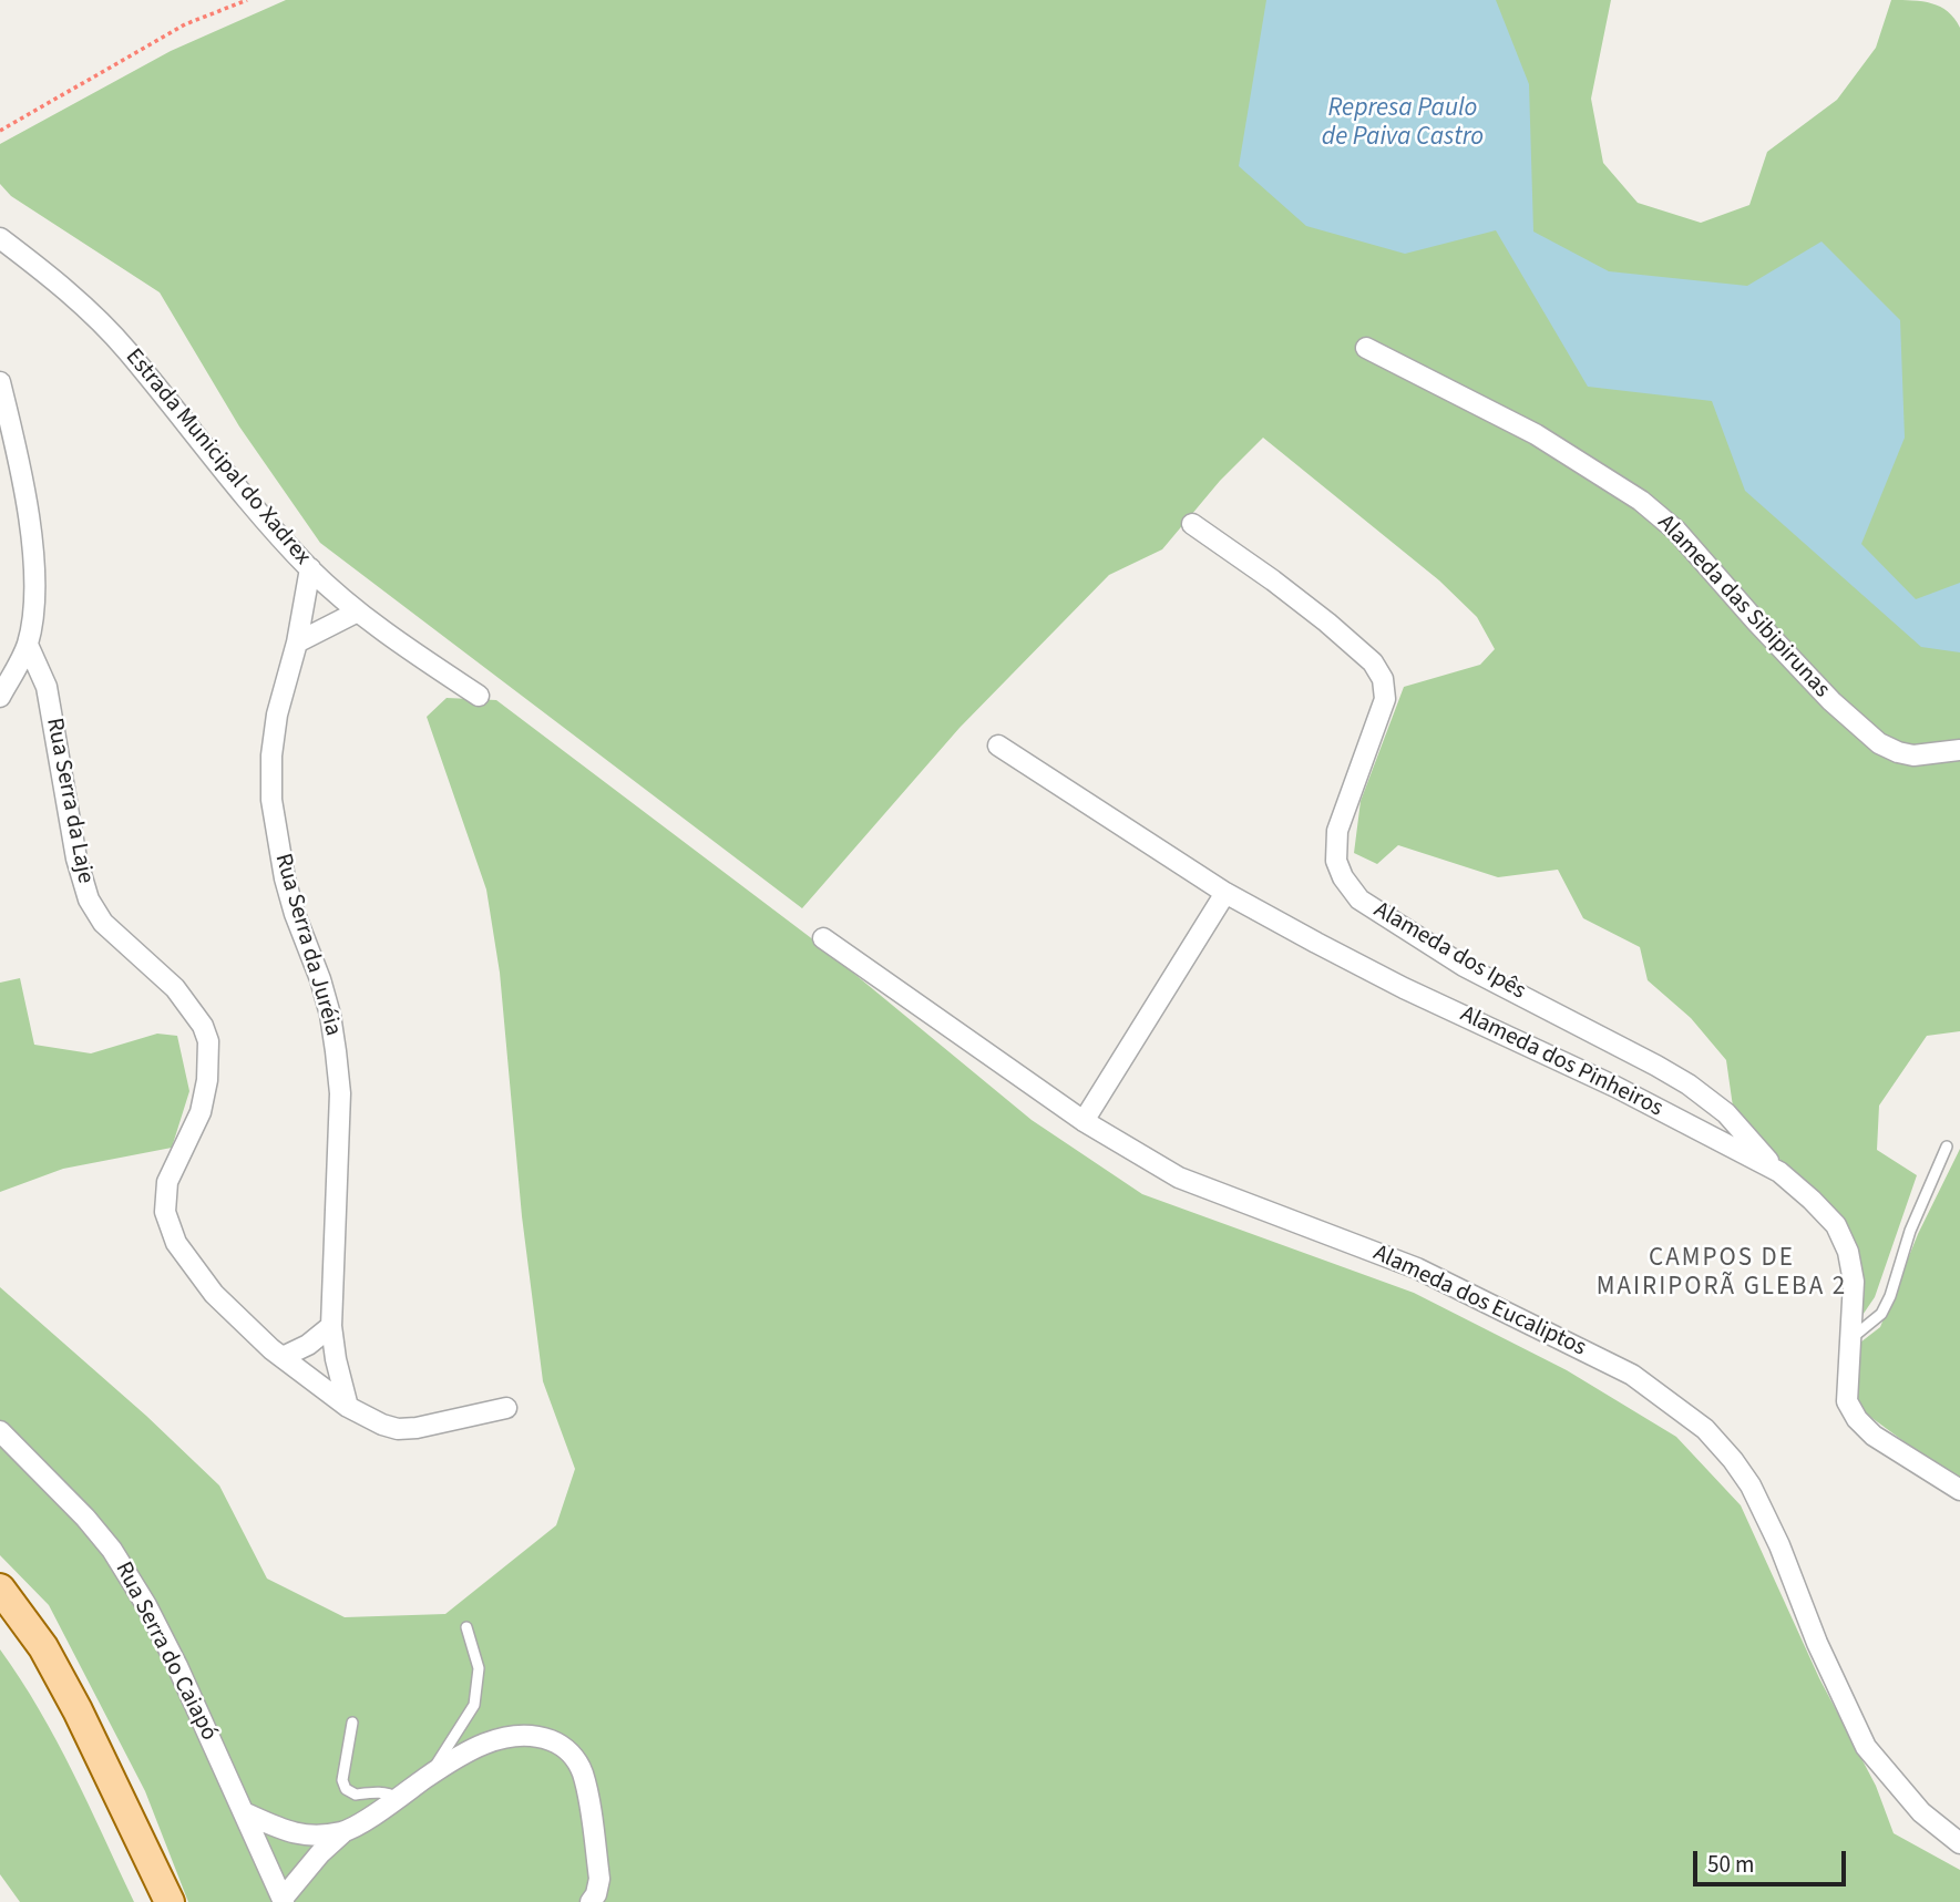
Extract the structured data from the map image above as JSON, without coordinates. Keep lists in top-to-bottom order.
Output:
{
  "streets": {
    "street": [
      "Estrada Municipal do Xadrex",
      "Alameda das Sibipirunas",
      "Rua Serra da Laje",
      "Rua Serra da Juréia",
      "Alameda dos Ipês",
      "Alameda dos Pinheiros",
      "Alameda dos Eucaliptos",
      "Rua Serra do Caiapó"
    ]
  },
  "crossings": [
    ["Estrada Municipal do Xadrex", "Rua Serra da Juréia"],
    ["Rua Serra da Laje", "Rua Serra da Juréia"],
    ["Alameda dos Ipês", "Alameda dos Pinheiros"]
  ],
  "districts": ["CAMPOS DE MAIRIPORÃ GLEBA 2"],
  "water": ["Represa Paulo de Paiva Castro"],
  "scale_bar": "50 m"
}
